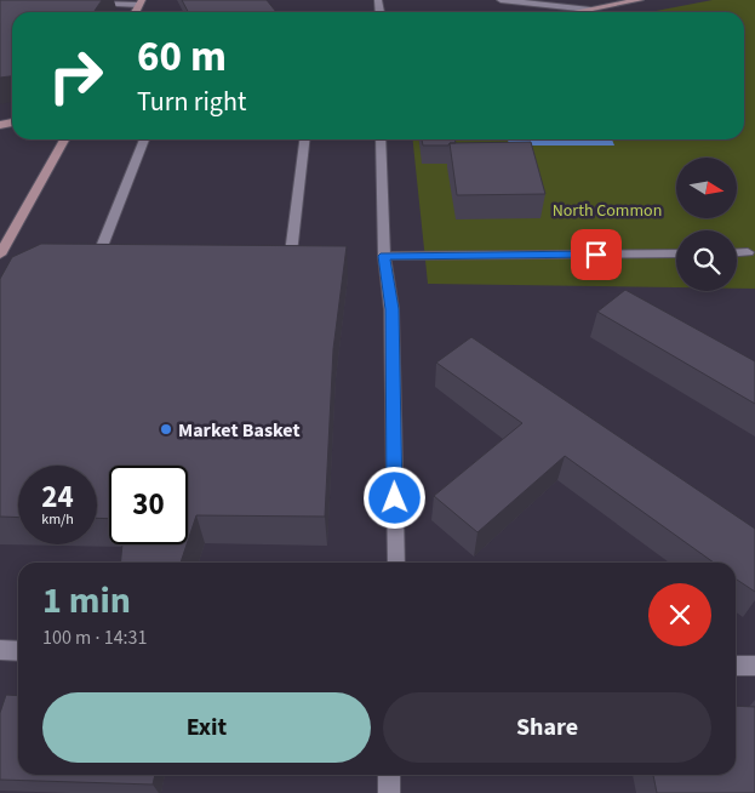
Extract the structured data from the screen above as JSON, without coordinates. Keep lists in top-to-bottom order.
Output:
{
  "parks": ["North Common"],
  "places": ["Market Basket"],
  "north": "right",
  "page": {
    "turn": ["60 m", "Turn right"],
    "speed": "24 km/h",
    "limit": "30",
    "heading": ["1 min", "100 m · 14:31"],
    "buttons": ["Exit", "Share"]
  }
}
